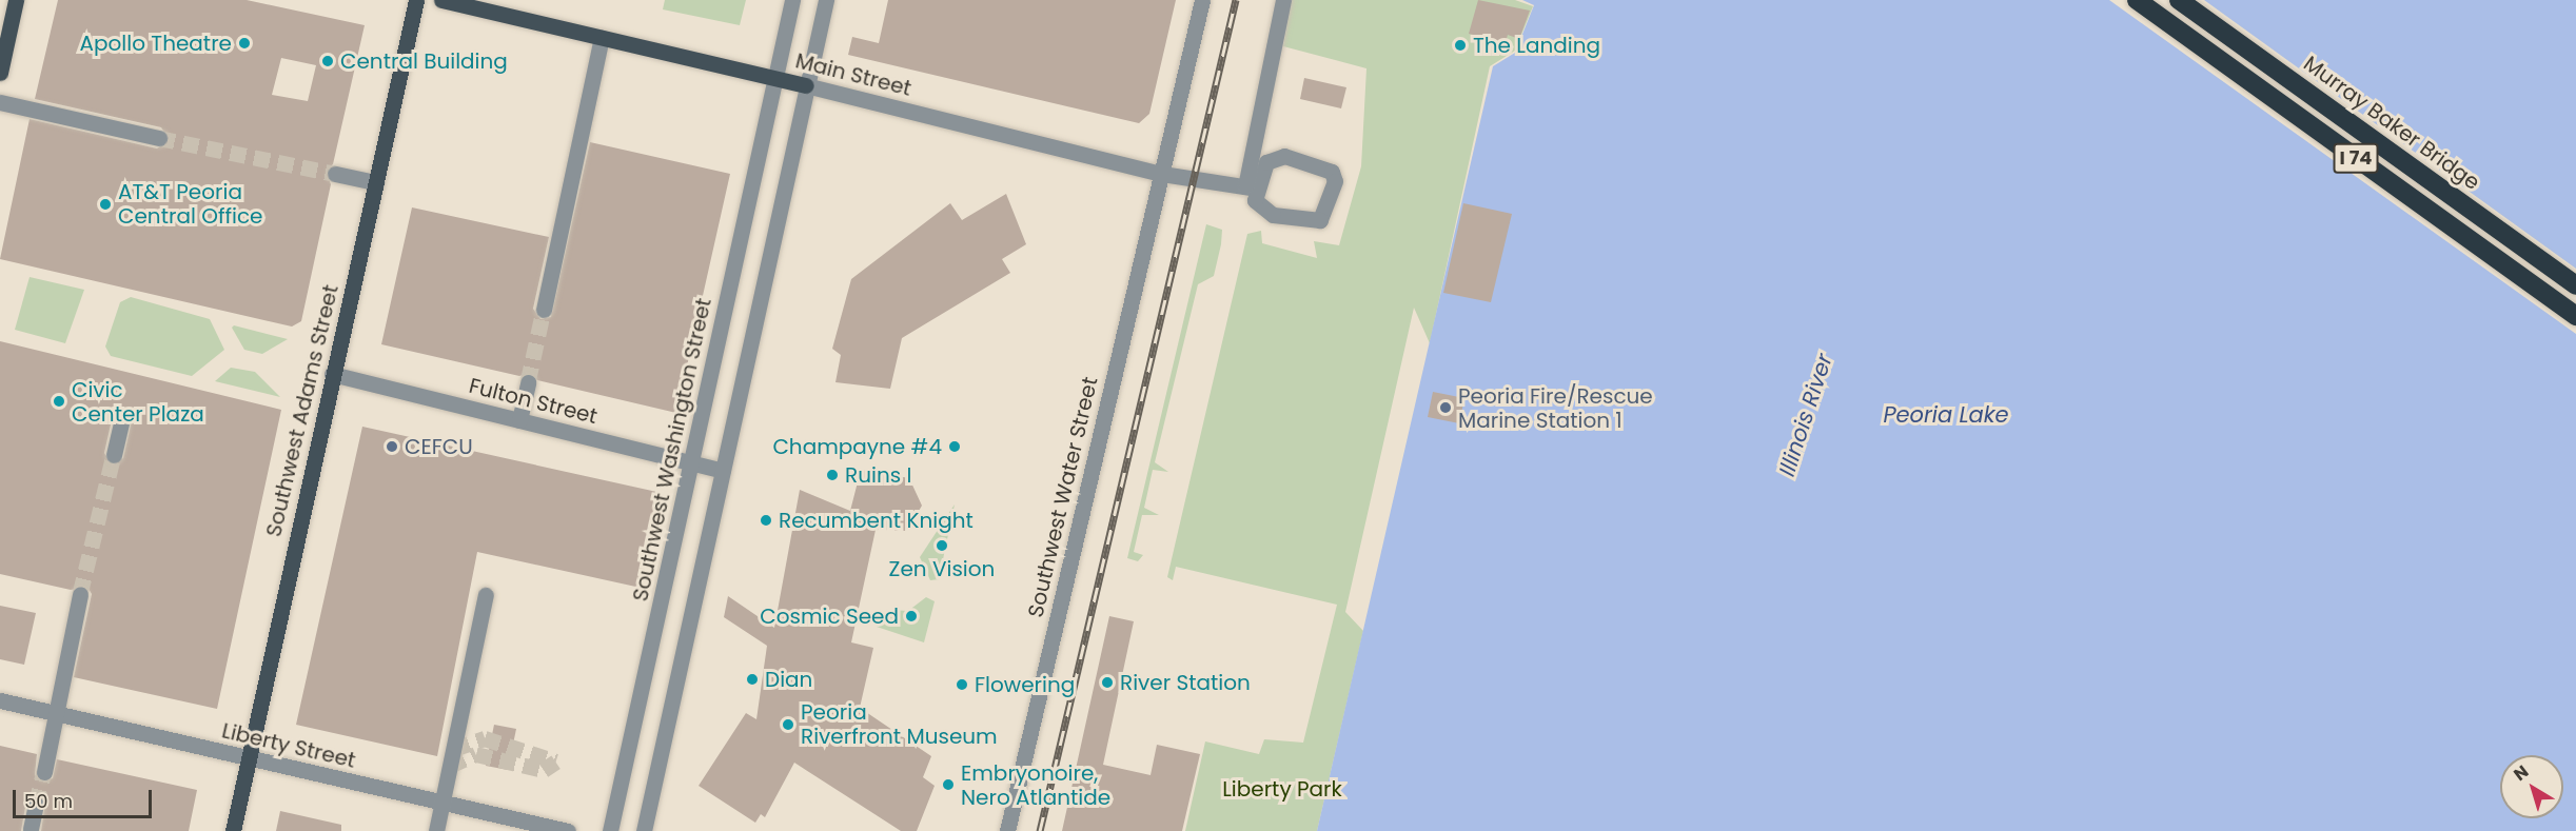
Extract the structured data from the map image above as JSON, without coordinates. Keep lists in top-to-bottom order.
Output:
{
  "streets": {
    "highway": ["Murray Baker Bridge", "I 74"],
    "main road": ["Main Street", "Southwest Adams Street"],
    "street": [
      "Fulton Street",
      "Southwest Washington Street",
      "Southwest Water Street",
      "Liberty Street"
    ]
  },
  "crossings": [
    ["Main Street", "Southwest Washington Street"],
    ["Main Street", "Southwest Water Street"],
    ["Fulton Street", "Southwest Adams Street"],
    ["Fulton Street", "Southwest Washington Street"],
    ["Southwest Adams Street", "Liberty Street"]
  ],
  "water": ["Illinois River", "Peoria Lake"],
  "parks": ["Liberty Park"],
  "places": [
    "Apollo Theatre",
    "The Landing",
    "Central Building",
    "AT&T Peoria Central Office",
    "Civic Center Plaza",
    "Peoria Fire/Rescue Marine Station 1",
    "CEFCU",
    "Champayne #4",
    "Ruins I",
    "Recumbent Knight",
    "Zen Vision",
    "Cosmic Seed",
    "Dian",
    "River Station",
    "Flowering",
    "Peoria Riverfront Museum",
    "Embryonoire, Nero Atlantide"
  ],
  "scale_bar": "50 m",
  "north": "top left"
}
